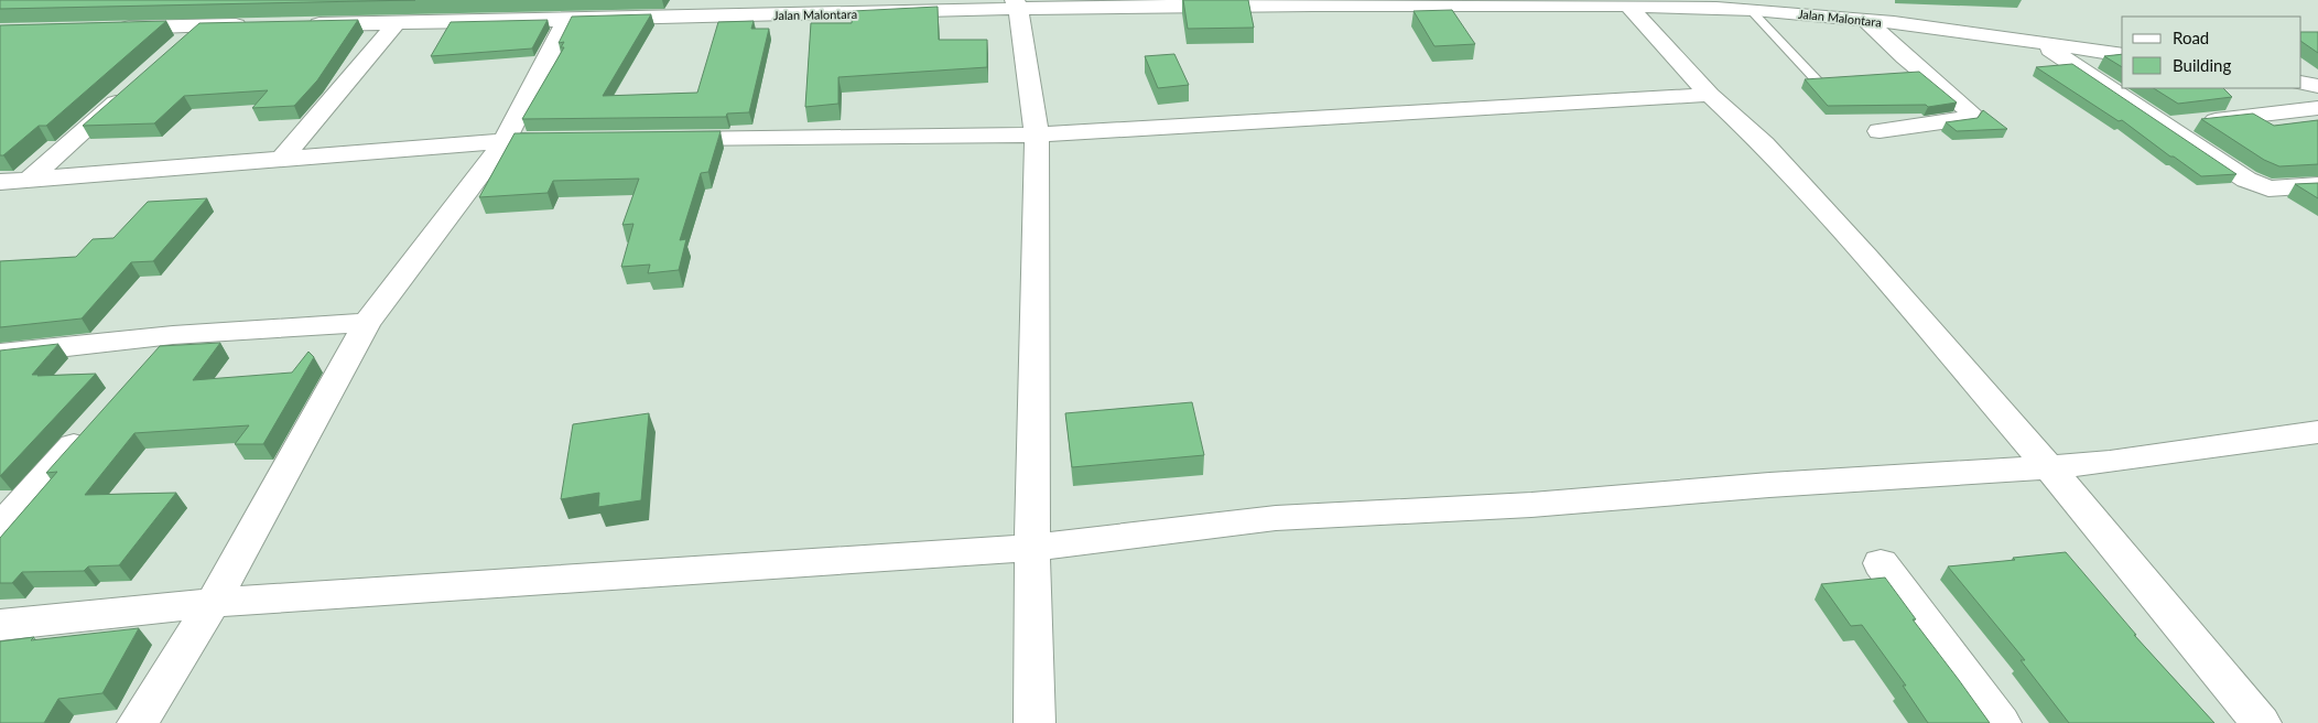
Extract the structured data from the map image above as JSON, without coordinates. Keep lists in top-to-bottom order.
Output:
{
  "streets": {
    "street": ["Jalan Malontara"]
  },
  "legend": ["Road", "Building"]
}
